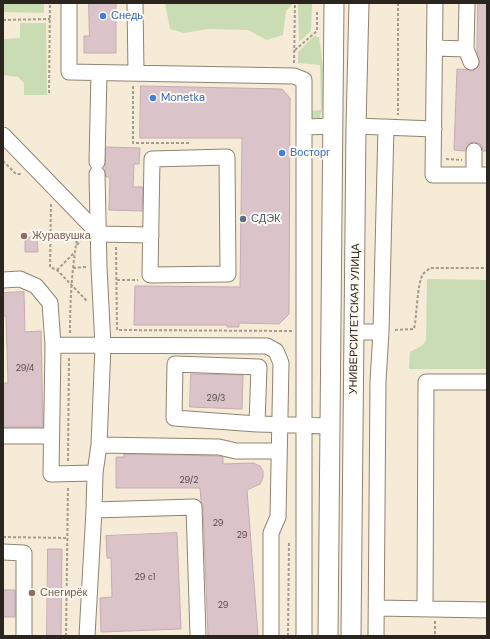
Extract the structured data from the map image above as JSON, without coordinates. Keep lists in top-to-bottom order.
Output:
{
  "streets": {
    "main road": ["УНИВЕРСИТЕТСКАЯ УЛИЦА"]
  },
  "places": [
    "Снедь",
    "Monetka",
    "Восторг",
    "СДЭК",
    "Журавушка",
    "Снегирёк"
  ],
  "house_numbers": [
    "29/4",
    "29/3",
    "29/2",
    "29",
    "29",
    "29 с1",
    "29"
  ]
}
